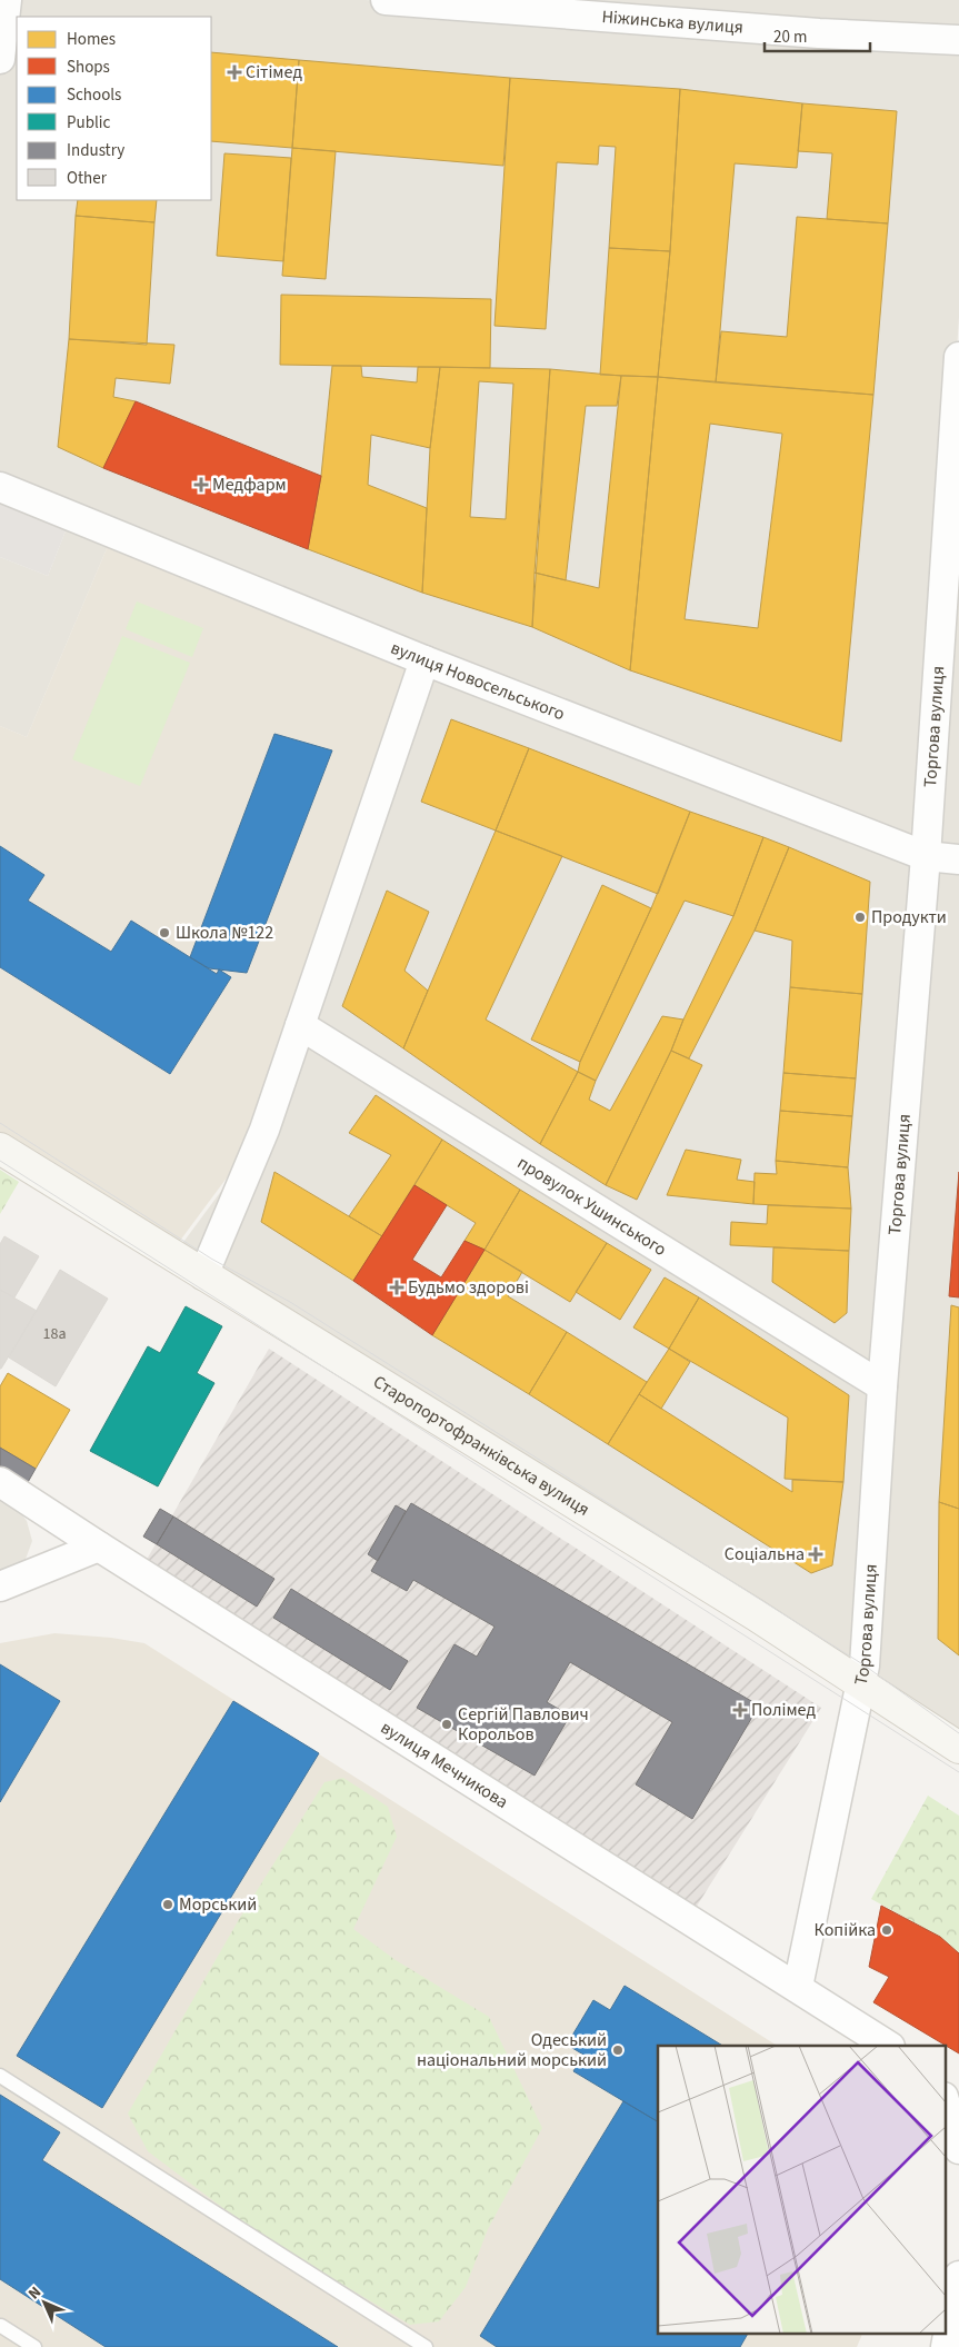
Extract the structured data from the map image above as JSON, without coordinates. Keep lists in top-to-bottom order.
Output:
{
  "streets": {
    "main road": ["Старопортофранківська вулиця"],
    "street": [
      "Ніжинська вулиця",
      "вулиця Новосельського",
      "Торгова вулиця",
      "провулок Ушинського",
      "вулиця Мечникова"
    ]
  },
  "crossings": [
    ["вулиця Новосельського", "Торгова вулиця"],
    ["Торгова вулиця", "провулок Ушинського"],
    ["Торгова вулиця", "Старопортофранківська вулиця"],
    ["Торгова вулиця", "вулиця Мечникова"]
  ],
  "places": {
    "health": [
      "Сітімед",
      "Медфарм",
      "Будьмо здорові",
      "Соціальна",
      "Полімед"
    ],
    "other": [
      "Продукти",
      "Школа №122",
      "Сергій Павлович Корольов",
      "Морський",
      "Копiйка",
      "Одеський національний морський"
    ]
  },
  "house_numbers": ["18а"],
  "legend": [
    "Homes",
    "Shops",
    "Schools",
    "Public",
    "Industry",
    "Other"
  ],
  "scale_bar": "20 m",
  "north": "top left"
}
